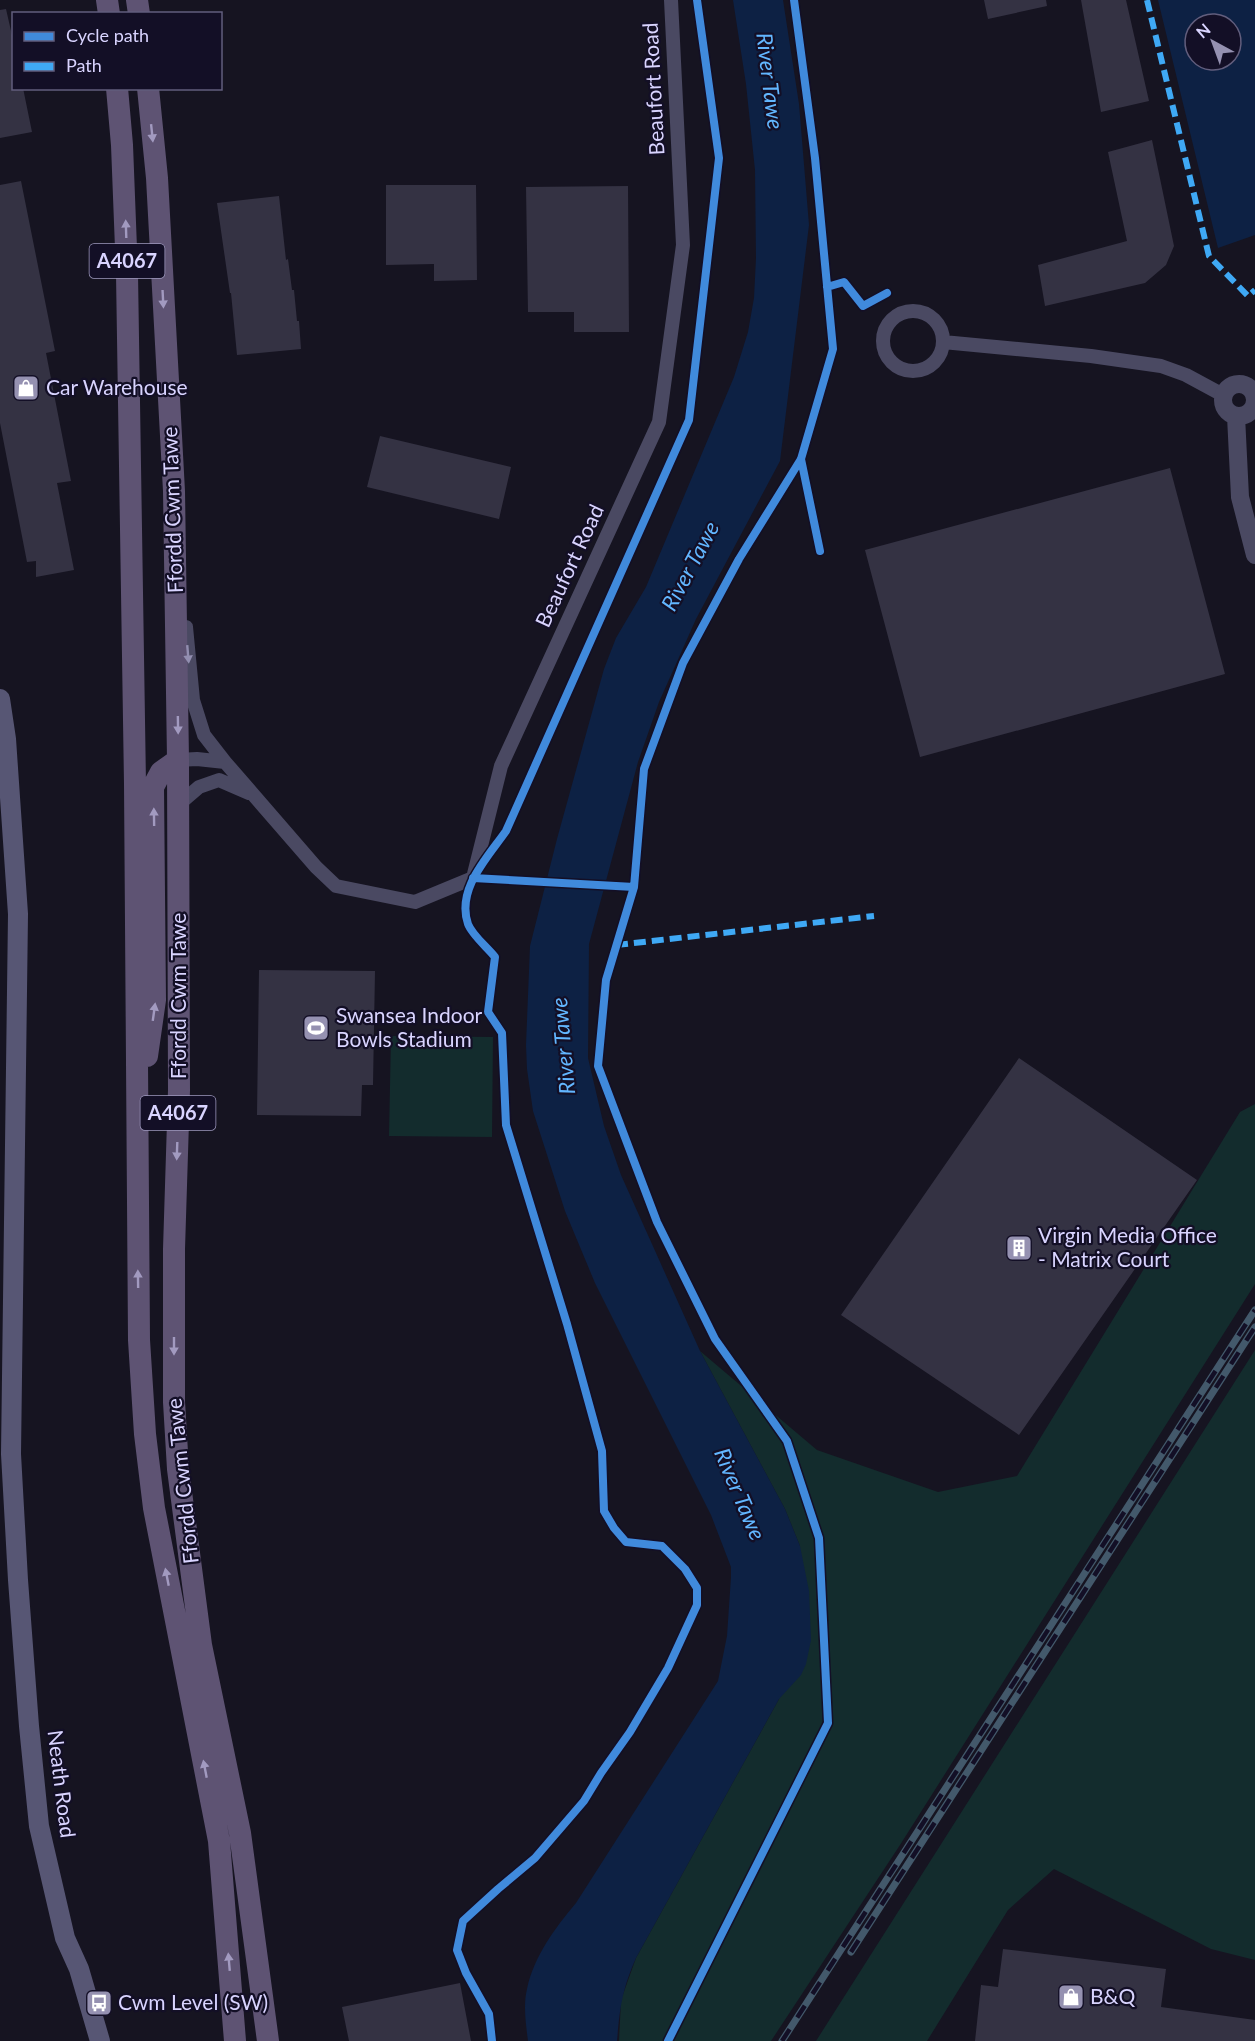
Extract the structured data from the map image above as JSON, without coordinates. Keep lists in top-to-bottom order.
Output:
{
  "streets": {
    "main road": ["A4067", "Ffordd Cwm Tawe", "Neath Road"],
    "street": ["Beaufort Road"]
  },
  "crossings": [
    ["Beaufort Road", "Ffordd Cwm Tawe"]
  ],
  "water": ["River Tawe"],
  "places": {
    "shop": ["Car Warehouse", "B&Q"],
    "sports": ["Swansea Indoor Bowls Stadium"],
    "building": ["Virgin Media Office - Matrix Court"],
    "bus stop": ["Cwm Level (SW)"]
  },
  "legend": ["Cycle path", "Path"],
  "north": "top left"
}
